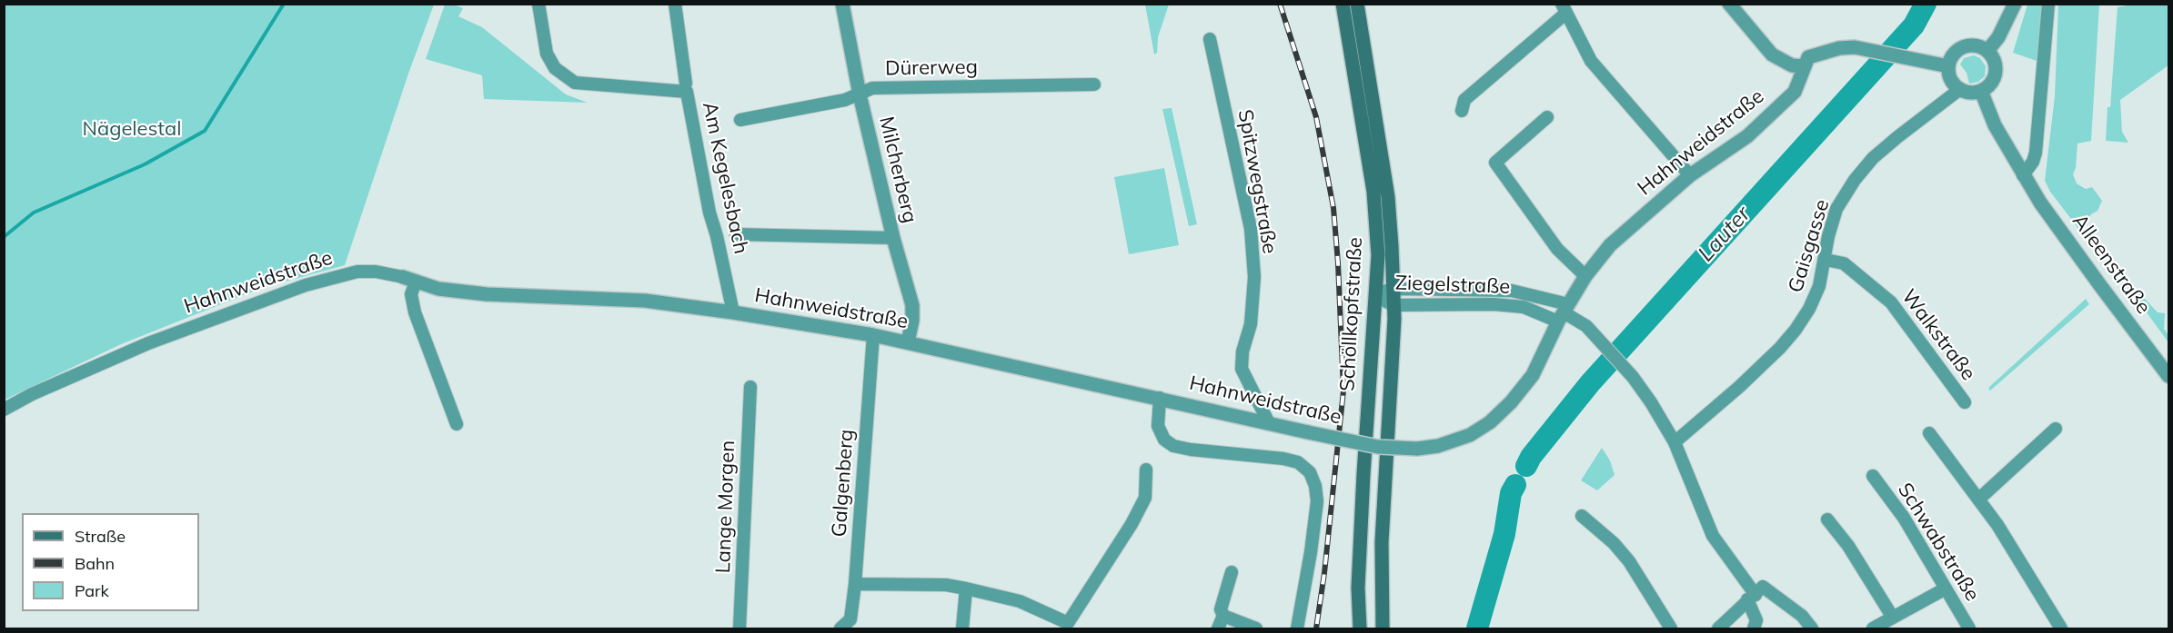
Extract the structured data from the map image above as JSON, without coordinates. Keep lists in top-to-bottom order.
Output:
{
  "streets": {
    "main road": ["Schöllkopfstraße"],
    "street": [
      "Dürerweg",
      "Hahnweidstraße",
      "Milcherberg",
      "Am Kegelesbach",
      "Spitzwegstraße",
      "Gaisgasse",
      "Alleenstraße",
      "Ziegelstraße",
      "Walkstraße",
      "Galgenberg",
      "Lange Morgen",
      "Schwabstraße"
    ]
  },
  "crossings": [
    ["Dürerweg", "Milcherberg"],
    ["Hahnweidstraße", "Milcherberg"],
    ["Hahnweidstraße", "Am Kegelesbach"],
    ["Hahnweidstraße", "Spitzwegstraße"],
    ["Hahnweidstraße", "Ziegelstraße"],
    ["Hahnweidstraße", "Galgenberg"],
    ["Gaisgasse", "Alleenstraße"],
    ["Gaisgasse", "Ziegelstraße"],
    ["Gaisgasse", "Walkstraße"],
    ["Ziegelstraße", "Schöllkopfstraße"]
  ],
  "water": ["Lauter"],
  "parks": ["Nägelestal"],
  "legend": ["Straße", "Bahn", "Park"]
}
